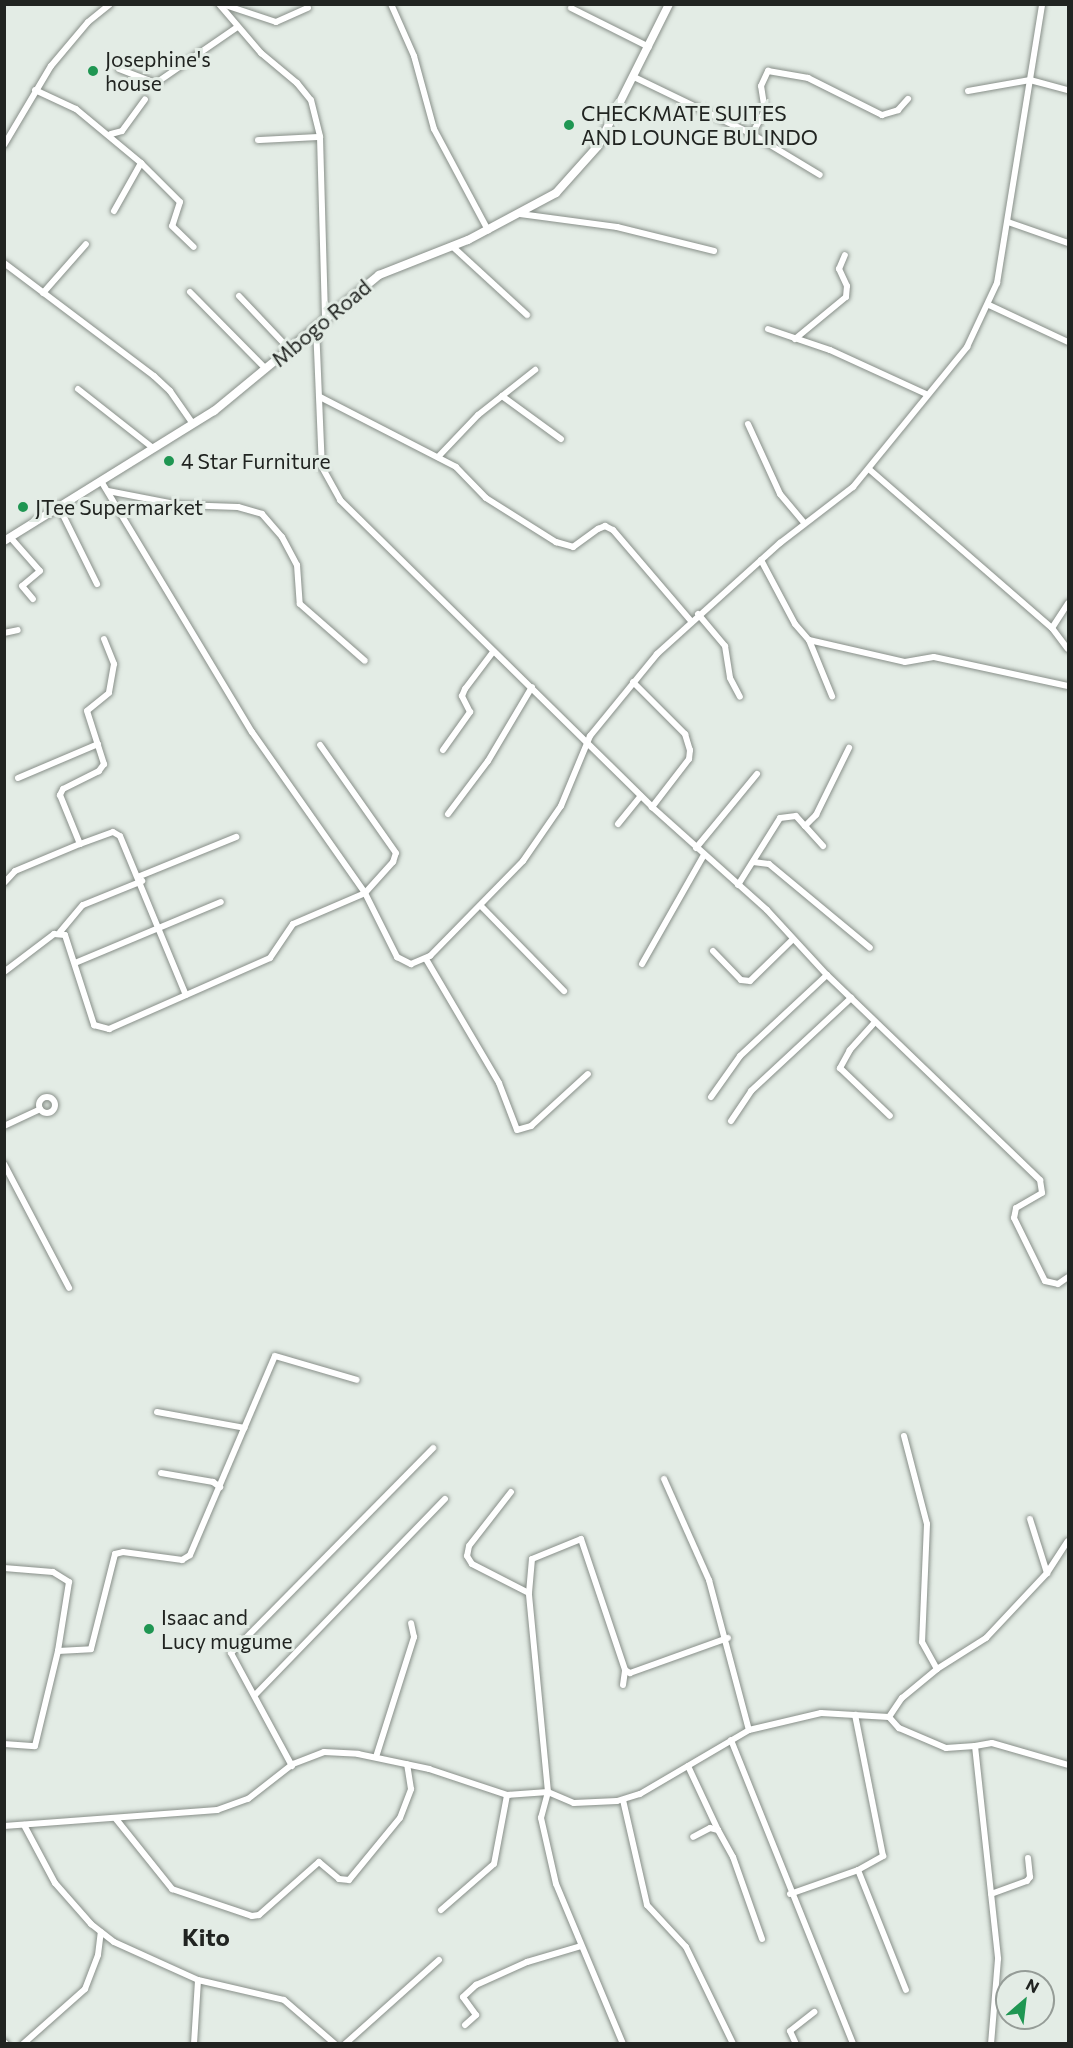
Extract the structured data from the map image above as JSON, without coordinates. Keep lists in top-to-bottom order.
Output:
{
  "streets": {
    "main road": ["Mbogo Road"]
  },
  "districts": ["Kito"],
  "places": [
    "Josephine's house",
    "CHECKMATE SUITES AND LOUNGE BULINDO",
    "4 Star Furniture",
    "JTee Supermarket",
    "Isaac and Lucy mugume"
  ],
  "north": "top right"
}
